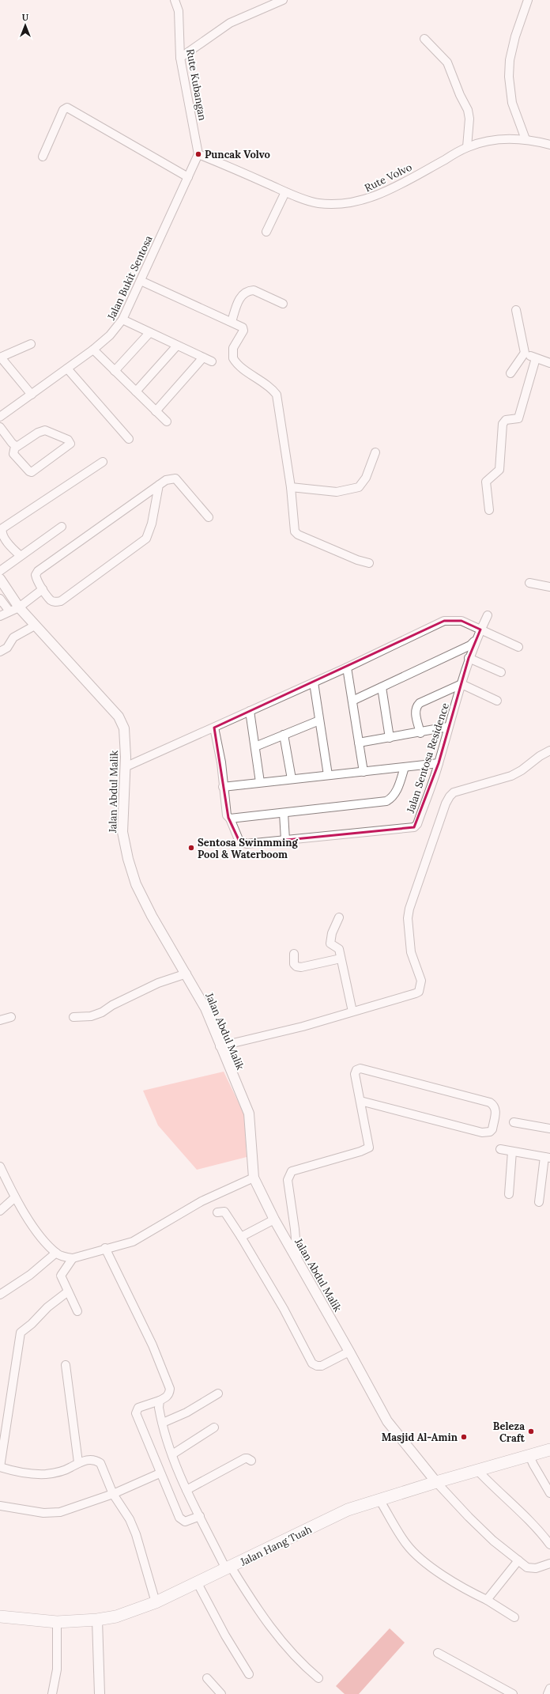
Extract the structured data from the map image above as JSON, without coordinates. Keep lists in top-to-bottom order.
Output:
{
  "streets": {
    "main road": ["Jalan Hang Tuah"],
    "street": [
      "Rute Kubangan",
      "Rute Volvo",
      "Jalan Bukit Sentosa",
      "Jalan Sentosa Residence",
      "Jalan Abdul Malik"
    ]
  },
  "crossings": [
    ["Rute Kubangan", "Rute Volvo"],
    ["Rute Kubangan", "Jalan Bukit Sentosa"],
    ["Rute Volvo", "Jalan Bukit Sentosa"],
    ["Jalan Abdul Malik", "Jalan Hang Tuah"]
  ],
  "places": [
    "Puncak Volvo",
    "Sentosa Swinmming Pool & Waterboom",
    "Beleza Craft",
    "Masjid Al-Amin"
  ],
  "north": "top"
}
